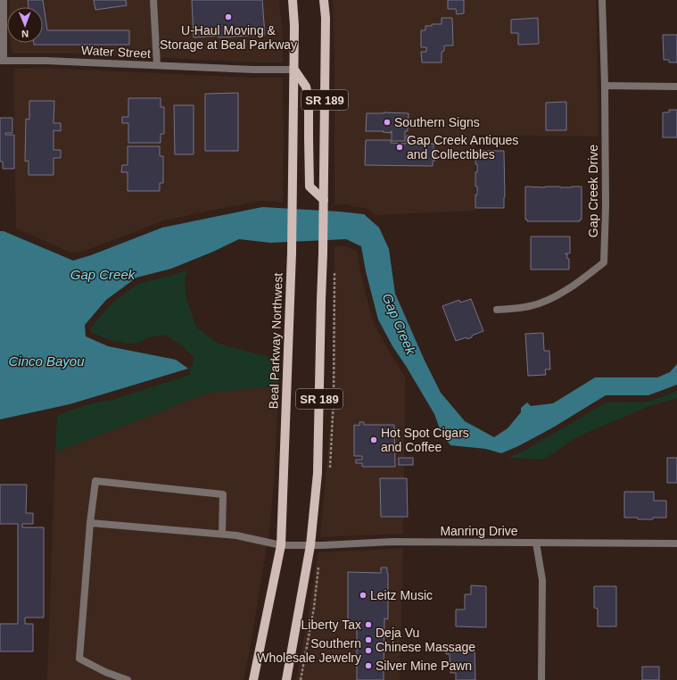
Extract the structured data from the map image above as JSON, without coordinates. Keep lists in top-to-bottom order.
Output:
{
  "streets": {
    "main road": ["SR 189", "Beal Parkway Northwest"],
    "street": ["Water Street", "Gap Creek Drive", "Manring Drive"]
  },
  "crossings": [
    ["Water Street", "Beal Parkway Northwest"],
    ["SR 189", "Manring Drive"],
    ["Beal Parkway Northwest", "Manring Drive"]
  ],
  "water": ["Gap Creek", "Cinco Bayou"],
  "places": [
    "U-Haul Moving & Storage at Beal Parkway",
    "Southern Signs",
    "Gap Creek Antiques and Collectibles",
    "Hot Spot Cigars and Coffee",
    "Leitz Music",
    "Liberty Tax",
    "Deja Vu Chinese Massage",
    "Southern Wholesale Jewelry",
    "Silver Mine Pawn"
  ],
  "north": "bottom"
}
